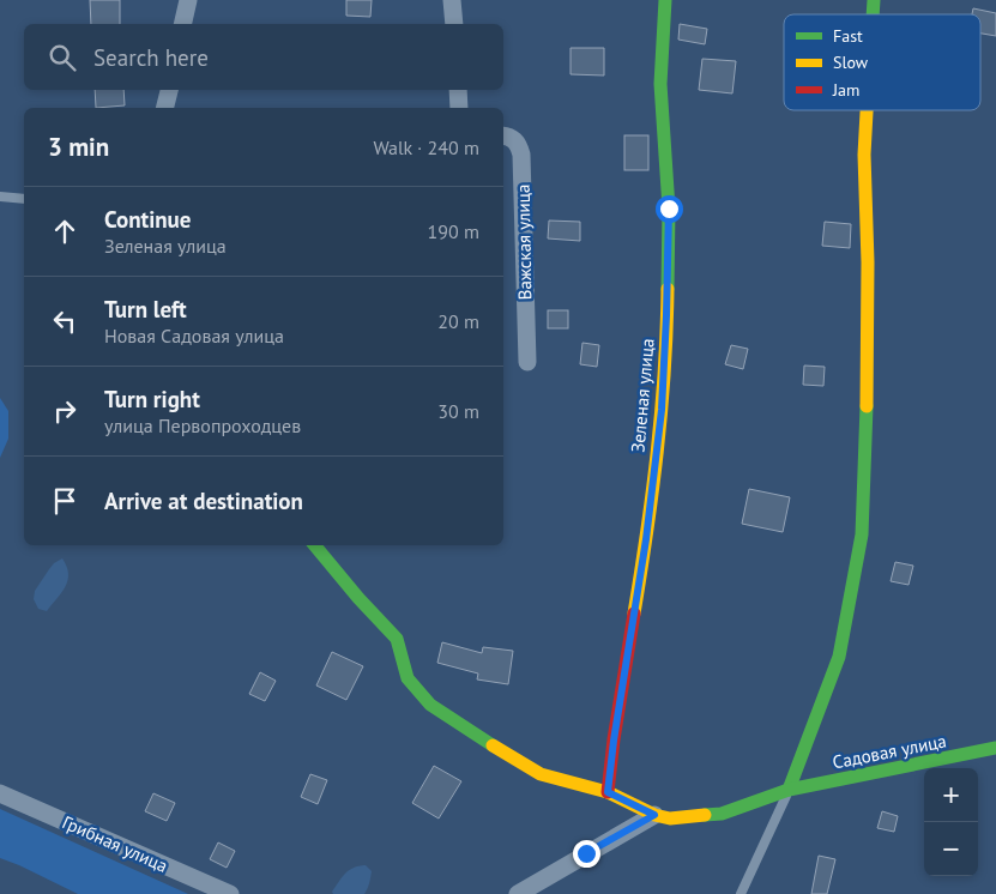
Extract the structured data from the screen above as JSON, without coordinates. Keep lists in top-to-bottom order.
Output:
{
  "streets": {
    "street": [
      "Важская улица",
      "Зеленая улица",
      "Садовая улица",
      "Грибная улица"
    ]
  },
  "legend": ["Fast", "Slow", "Jam"],
  "page": {
    "search": "Search here",
    "heading": ["3 min", "Walk · 240 m"],
    "list": [
      ["Continue", "Зеленая улица", "190 m"],
      ["Turn left", "Новая Садовая улица", "20 m"],
      ["Turn right", "улица Первопроходцев", "30 m"],
      "Arrive at destination"
    ],
    "map_buttons": ["+", "−"]
  }
}
